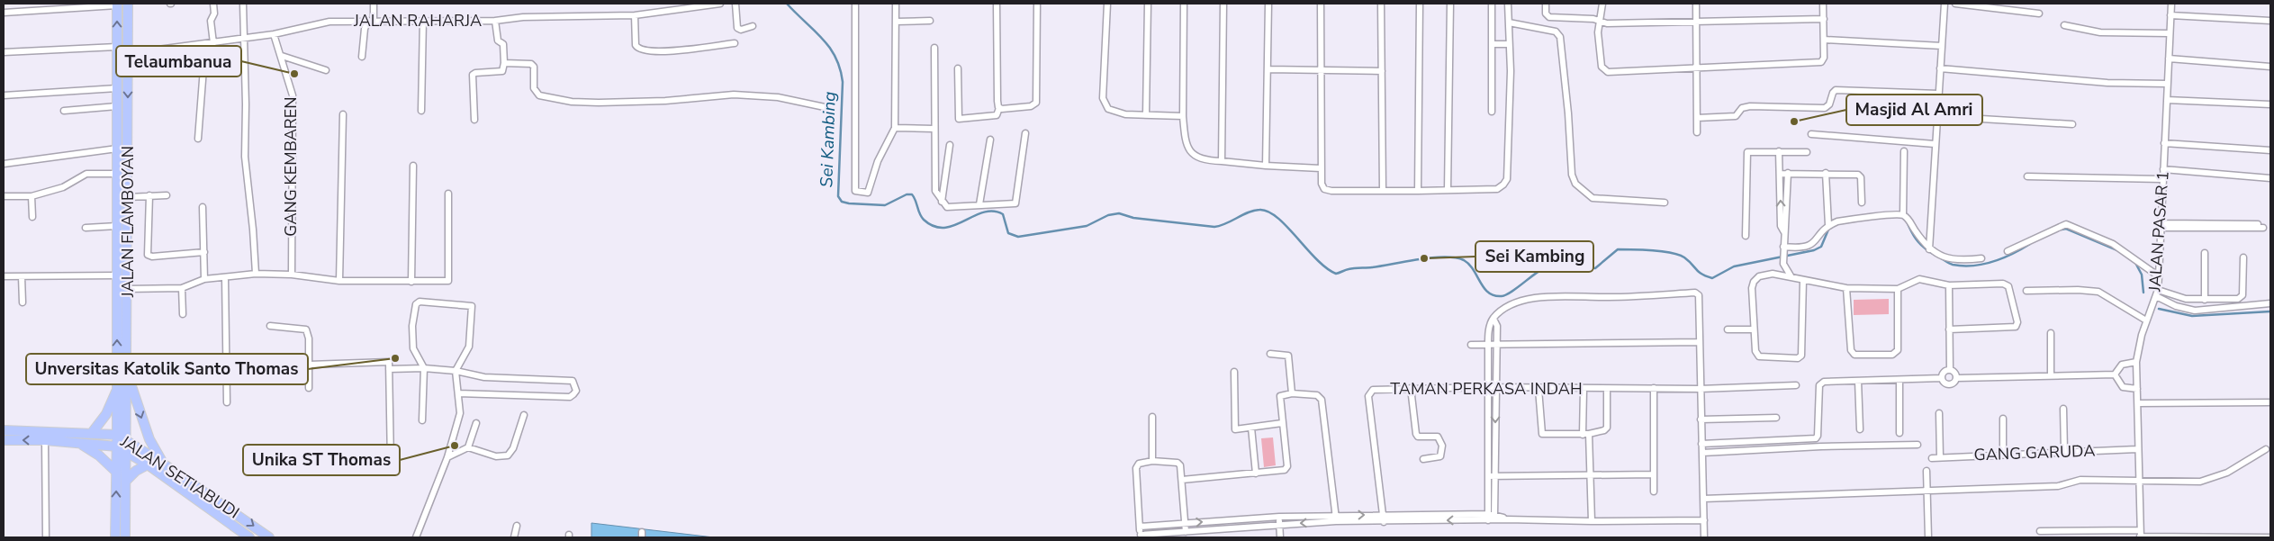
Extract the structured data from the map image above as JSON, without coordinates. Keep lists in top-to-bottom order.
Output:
{
  "streets": {
    "main road": ["JALAN FLAMBOYAN", "JALAN SETIABUDI"],
    "street": [
      "JALAN RAHARJA",
      "GANG KEMBAREN",
      "JALAN PASAR 1",
      "TAMAN PERKASA INDAH",
      "GANG GARUDA"
    ]
  },
  "crossings": [
    ["JALAN RAHARJA", "GANG KEMBAREN"],
    ["JALAN RAHARJA", "JALAN FLAMBOYAN"],
    ["JALAN FLAMBOYAN", "JALAN SETIABUDI"],
    ["JALAN PASAR 1", "GANG GARUDA"]
  ],
  "water": ["Sei Kambing"],
  "places": [
    "Telaumbanua",
    "Masjid Al Amri",
    "Sei Kambing",
    "Unversitas Katolik Santo Thomas",
    "Unika ST Thomas"
  ]
}
